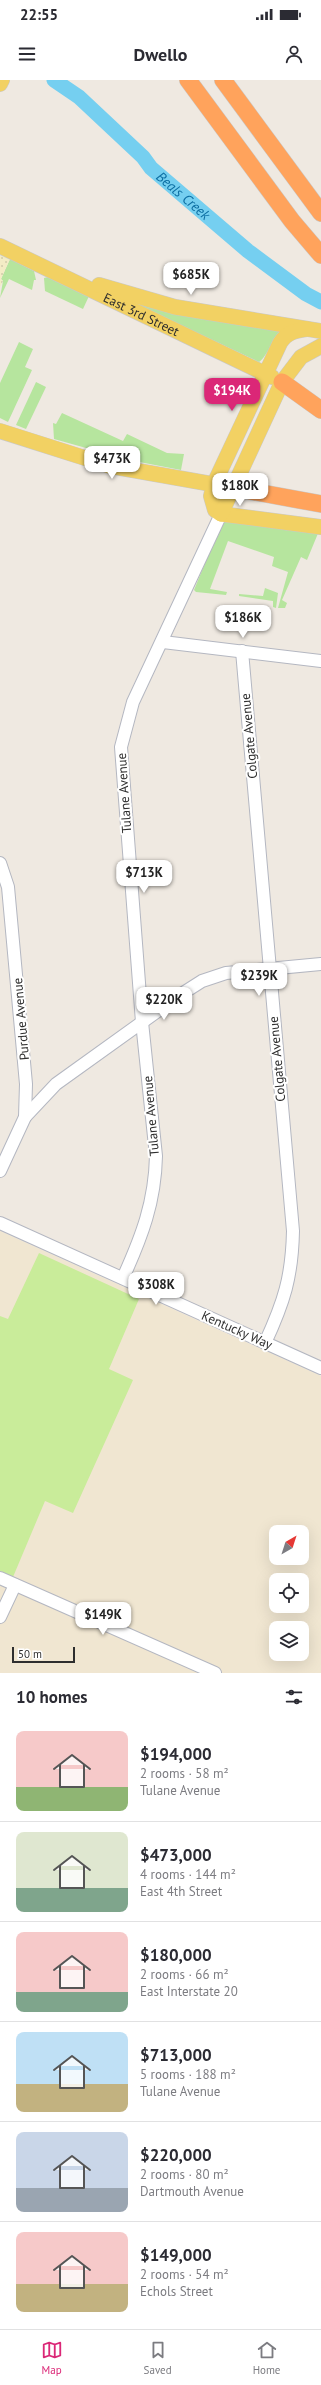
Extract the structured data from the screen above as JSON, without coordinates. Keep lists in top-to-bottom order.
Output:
{
  "streets": {
    "main road": ["East 3rd Street", "Tulane Avenue"],
    "street": ["Colgate Avenue", "Purdue Avenue", "Kentucky Way"]
  },
  "crossings": [
    ["East 3rd Street", "Tulane Avenue"],
    ["Colgate Avenue", "Kentucky Way"],
    ["Tulane Avenue", "Kentucky Way"]
  ],
  "water": ["Beals Creek"],
  "scale_bar": "50 m",
  "north": "top right",
  "page": {
    "status": "22:55",
    "header": "Dwello",
    "price": [
      "$685K",
      "$194K",
      "$473K",
      "$180K",
      "$186K",
      "$713K",
      "$239K",
      "$220K",
      "$308K",
      "$149K"
    ],
    "scale": "50 m",
    "heading": "10 homes",
    "list": [
      {
        "name": "$194,000",
        "note": "2 rooms · 58 m² · Tulane Avenue"
      },
      {
        "name": "$473,000",
        "note": "4 rooms · 144 m² · East 4th Street"
      },
      {
        "name": "$180,000",
        "note": "2 rooms · 66 m² · East Interstate 20"
      },
      {
        "name": "$713,000",
        "note": "5 rooms · 188 m² · Tulane Avenue"
      },
      {
        "name": "$220,000",
        "note": "2 rooms · 80 m² · Dartmouth Avenue"
      },
      {
        "name": "$149,000",
        "note": "2 rooms · 54 m² · Echols Street"
      }
    ],
    "tabs": ["Map", "Saved", "Home"]
  }
}
